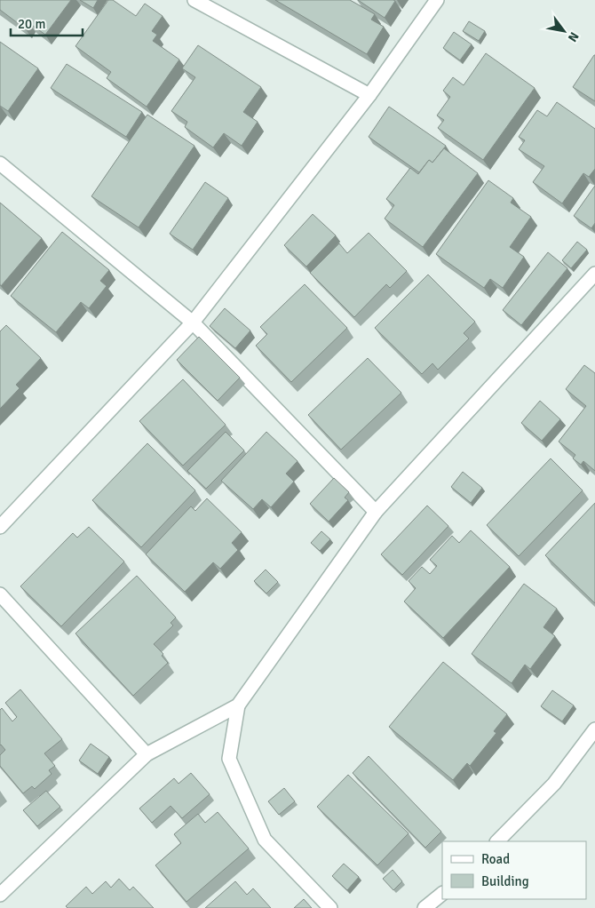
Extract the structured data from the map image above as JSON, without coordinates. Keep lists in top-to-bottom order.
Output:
{
  "legend": ["Road", "Building"],
  "scale_bar": "20 m",
  "north": "bottom right"
}
